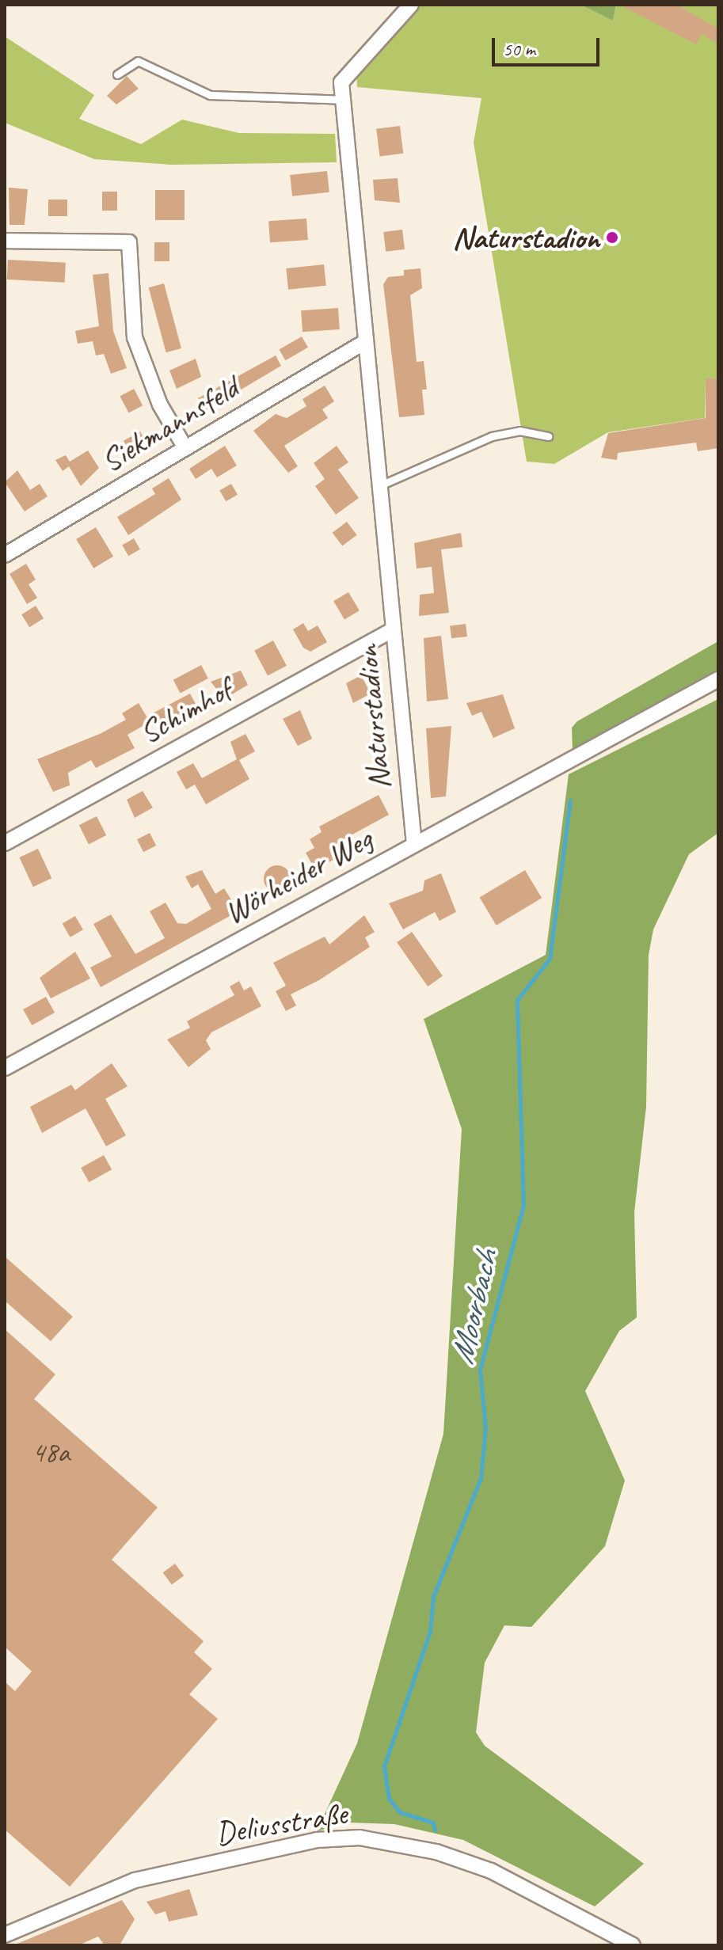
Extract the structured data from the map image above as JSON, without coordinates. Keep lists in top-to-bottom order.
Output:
{
  "streets": {
    "street": [
      "Siekmannsfeld",
      "Schimhof",
      "Naturstadion",
      "Wörheider Weg",
      "Deliusstraße"
    ]
  },
  "crossings": [
    ["Siekmannsfeld", "Naturstadion"],
    ["Schimhof", "Naturstadion"],
    ["Naturstadion", "Wörheider Weg"]
  ],
  "water": ["Moorbach"],
  "places": ["Naturstadion"],
  "house_numbers": ["48a"],
  "scale_bar": "50 m"
}
